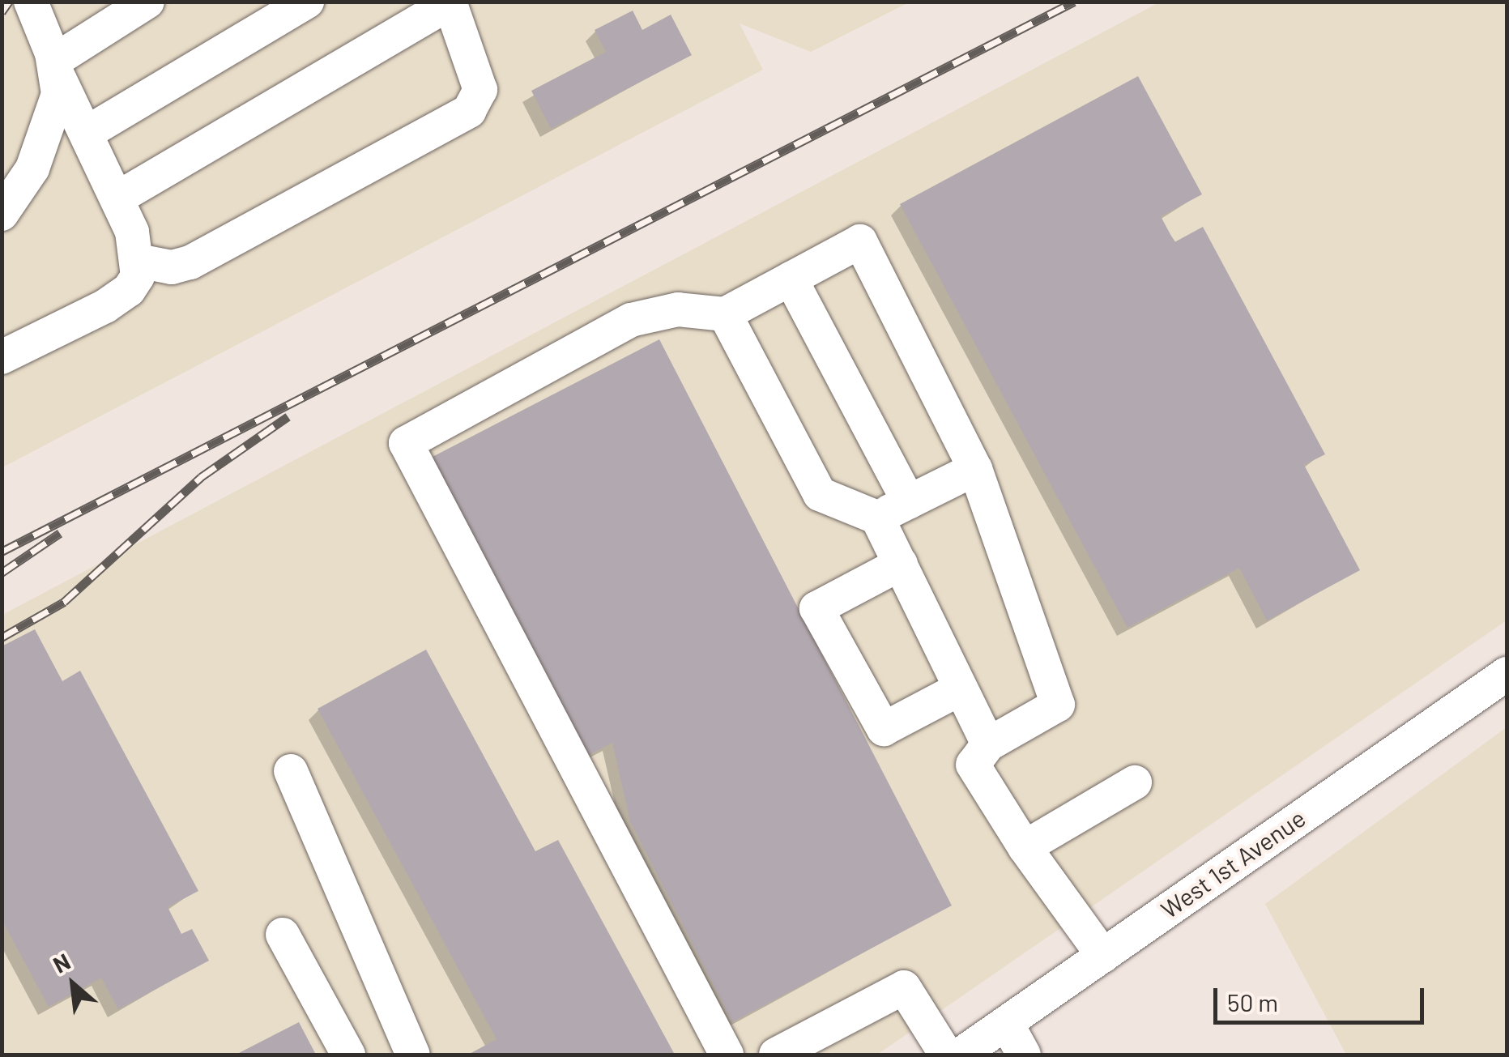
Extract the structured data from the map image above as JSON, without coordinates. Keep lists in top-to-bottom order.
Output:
{
  "streets": {
    "street": ["West 1st Avenue"]
  },
  "scale_bar": "50 m",
  "north": "top left"
}
